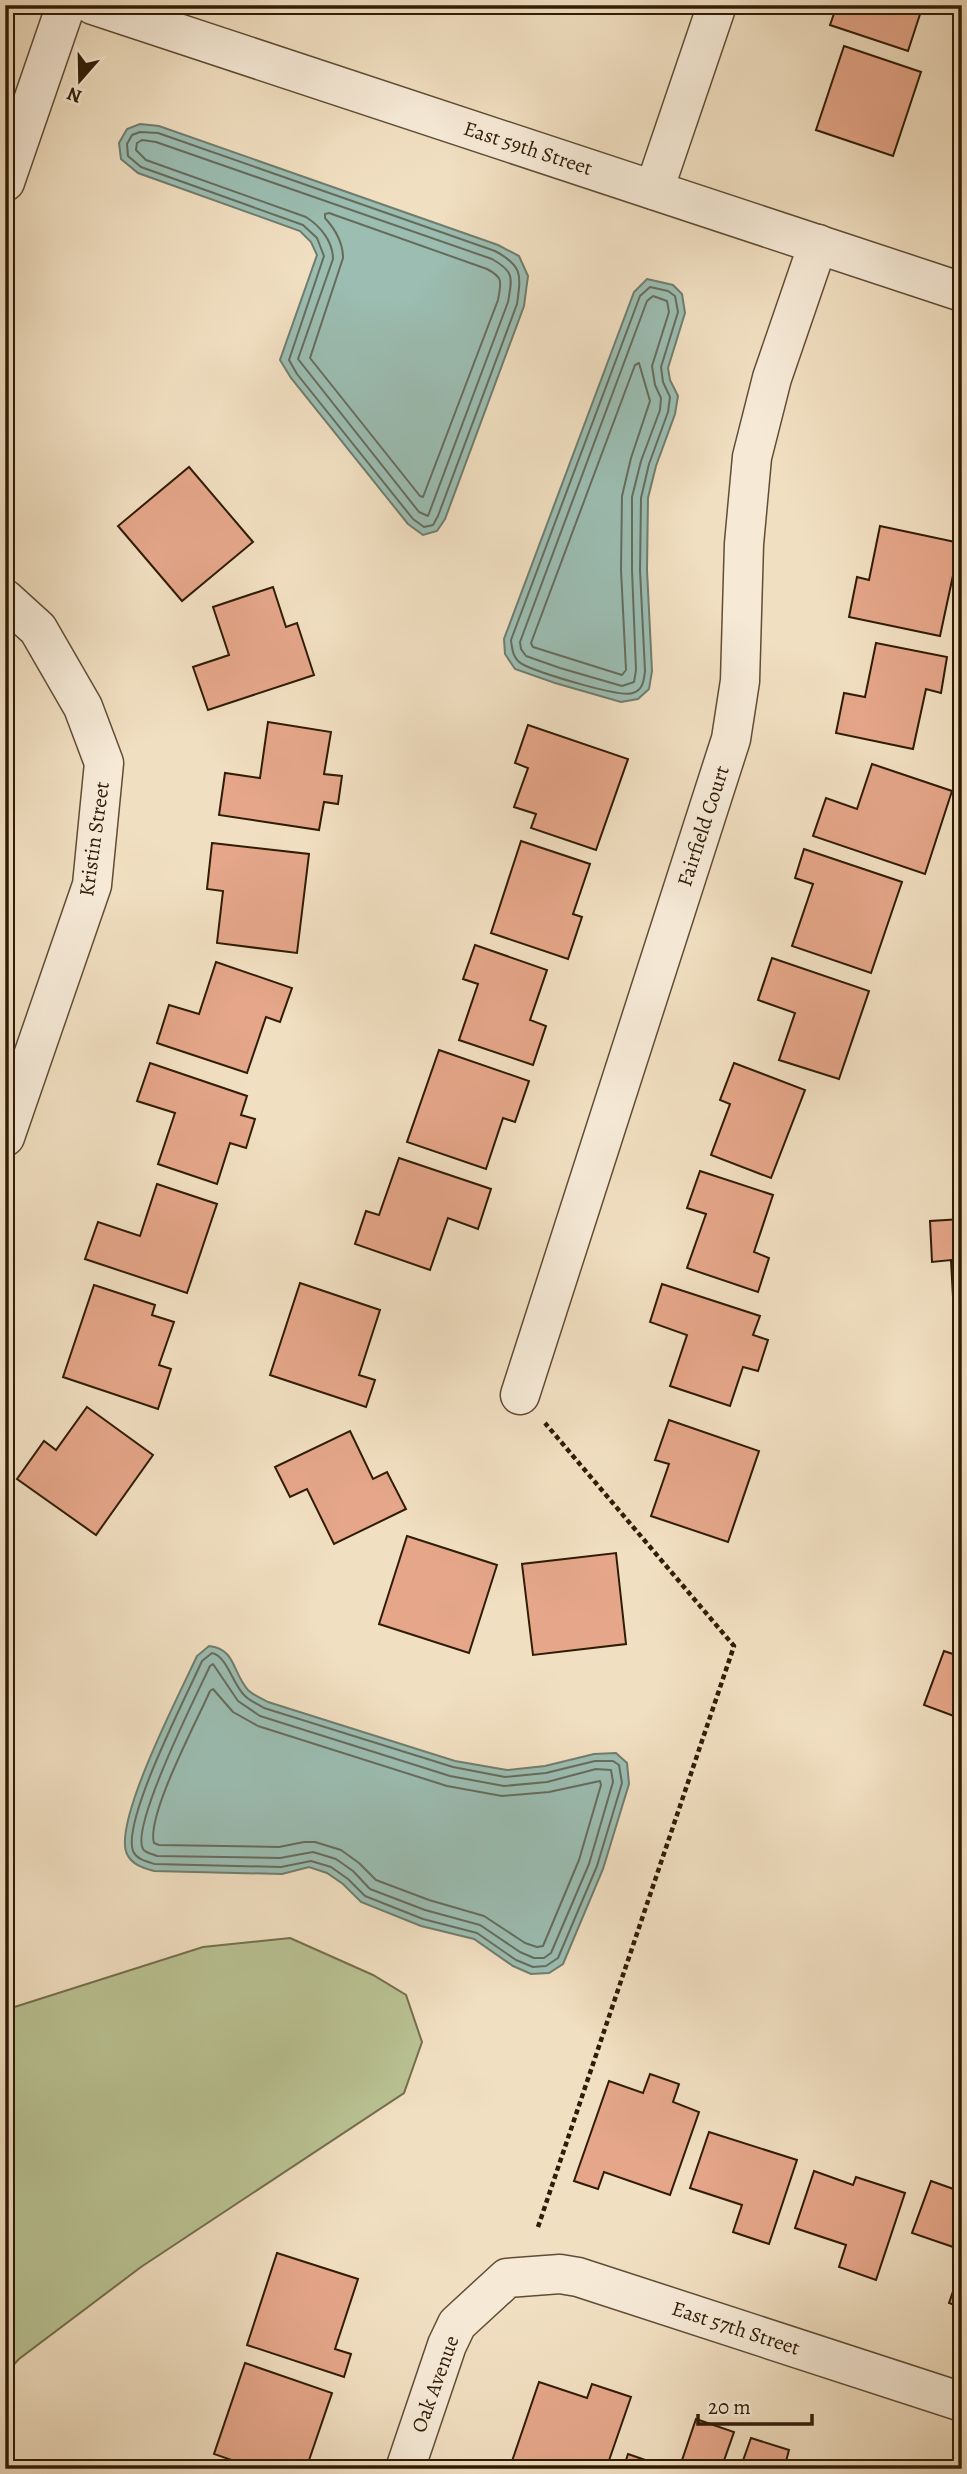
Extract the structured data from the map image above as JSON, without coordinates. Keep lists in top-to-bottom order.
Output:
{
  "streets": {
    "street": [
      "East 59th Street",
      "Fairfield Court",
      "Kristin Street",
      "East 57th Street",
      "Oak Avenue"
    ]
  },
  "crossings": [
    ["East 59th Street", "Fairfield Court"],
    ["East 57th Street", "Oak Avenue"]
  ],
  "scale_bar": "20 m",
  "north": "bottom"
}
